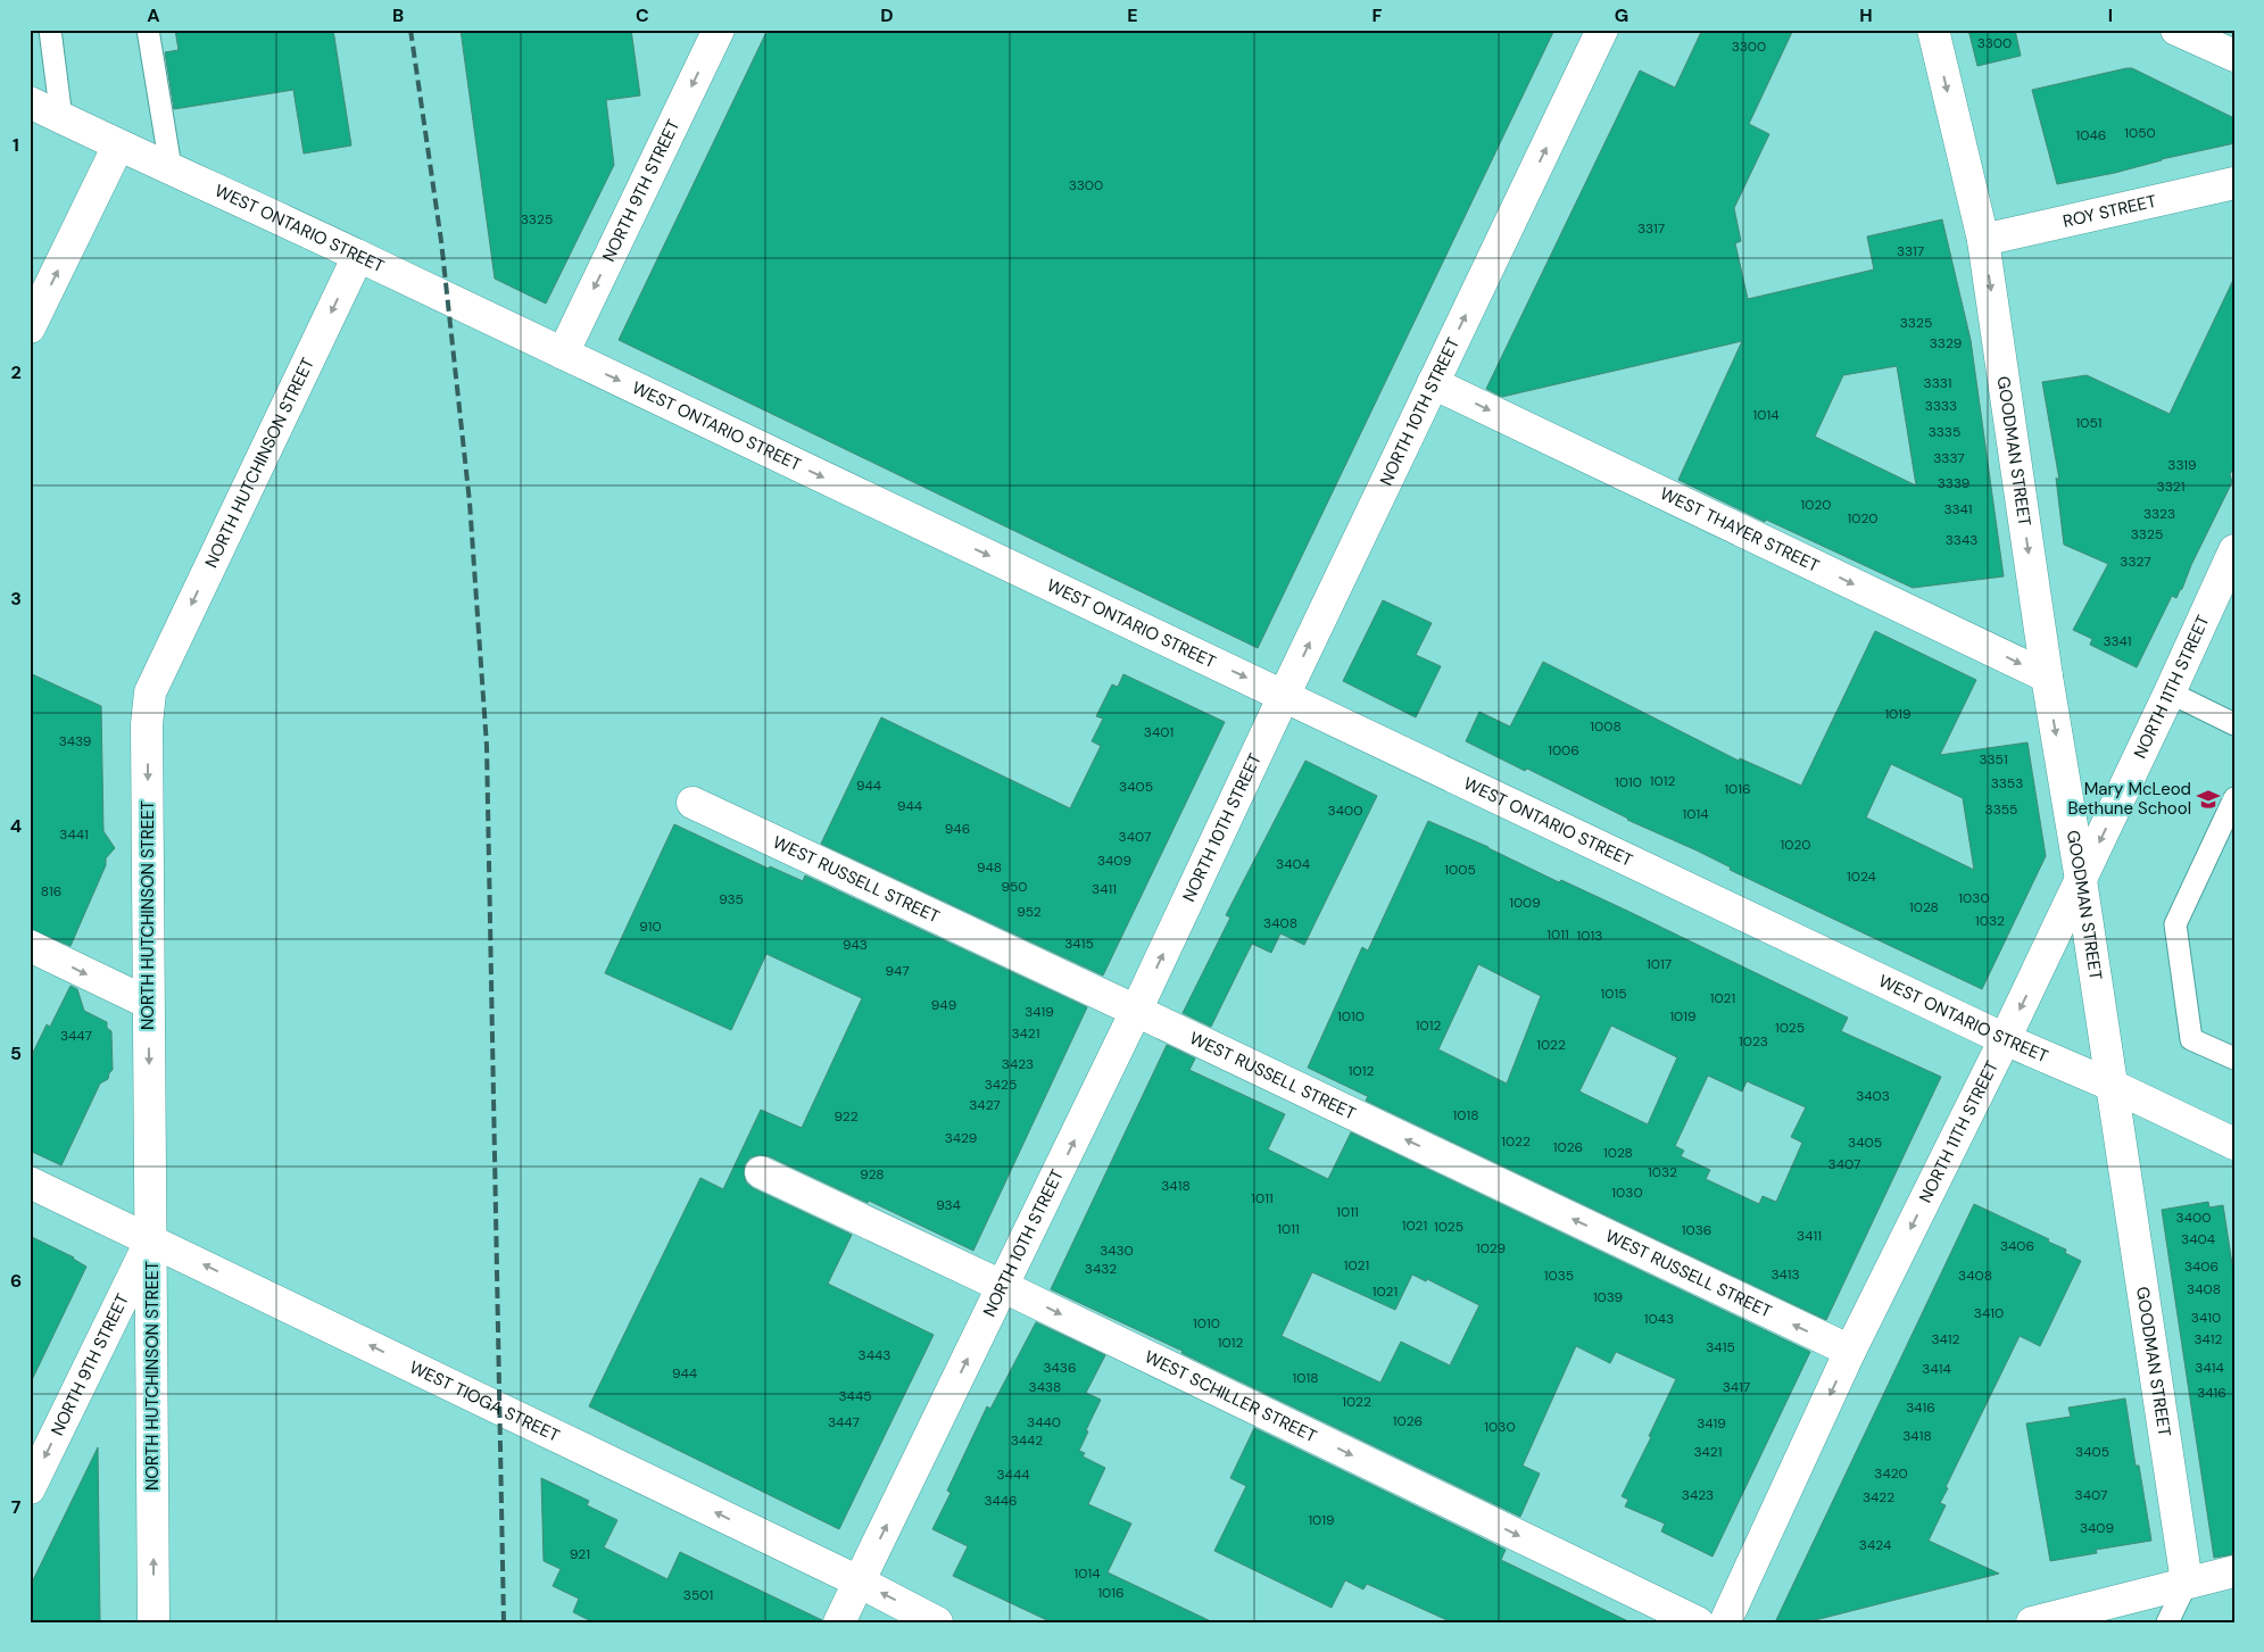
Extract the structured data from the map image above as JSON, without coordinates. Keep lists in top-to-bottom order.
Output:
{
  "streets": {
    "street": [
      "NORTH 9TH STREET",
      "ROY STREET",
      "WEST ONTARIO STREET",
      "NORTH 10TH STREET",
      "GOODMAN STREET",
      "NORTH HUTCHINSON STREET",
      "WEST THAYER STREET",
      "NORTH 11TH STREET",
      "WEST RUSSELL STREET",
      "WEST SCHILLER STREET",
      "WEST TIOGA STREET"
    ]
  },
  "crossings": [
    ["NORTH 9TH STREET", "WEST ONTARIO STREET"],
    ["NORTH 9TH STREET", "NORTH HUTCHINSON STREET"],
    ["NORTH 9TH STREET", "WEST TIOGA STREET"],
    ["ROY STREET", "GOODMAN STREET"],
    ["WEST ONTARIO STREET", "NORTH 10TH STREET"],
    ["WEST ONTARIO STREET", "GOODMAN STREET"],
    ["WEST ONTARIO STREET", "NORTH HUTCHINSON STREET"],
    ["WEST ONTARIO STREET", "NORTH 11TH STREET"],
    ["NORTH 10TH STREET", "WEST THAYER STREET"],
    ["NORTH 10TH STREET", "WEST RUSSELL STREET"],
    ["NORTH 10TH STREET", "WEST SCHILLER STREET"],
    ["NORTH 10TH STREET", "WEST TIOGA STREET"],
    ["GOODMAN STREET", "WEST THAYER STREET"],
    ["GOODMAN STREET", "NORTH 11TH STREET"],
    ["NORTH HUTCHINSON STREET", "WEST TIOGA STREET"],
    ["NORTH 11TH STREET", "WEST RUSSELL STREET"]
  ],
  "one_way": [
    "NORTH 9TH STREET",
    "NORTH 10TH STREET",
    "GOODMAN STREET",
    "WEST THAYER STREET",
    "NORTH 11TH STREET",
    "WEST RUSSELL STREET",
    "WEST SCHILLER STREET",
    "WEST TIOGA STREET"
  ],
  "places": {
    "school or university": ["Mary McLeod Bethune School"]
  },
  "house_numbers": [
    "3300",
    "3300",
    "1050",
    "1046",
    "3300",
    "3325",
    "3317",
    "3317",
    "3325",
    "3329",
    "3331",
    "3333",
    "1014",
    "1051",
    "3335",
    "3337",
    "3319",
    "3339",
    "3321",
    "1020",
    "3341",
    "3323",
    "1020",
    "3325",
    "3343",
    "3327",
    "3341",
    "1019",
    "1008",
    "3401",
    "3439",
    "1006",
    "3351",
    "1012",
    "1010",
    "3353",
    "944",
    "3405",
    "1016",
    "944",
    "3355",
    "3400",
    "1014",
    "946",
    "3441",
    "3407",
    "1020",
    "3409",
    "3404",
    "948",
    "1005",
    "1024",
    "950",
    "3411",
    "816",
    "1030",
    "935",
    "1009",
    "1028",
    "952",
    "1032",
    "3408",
    "910",
    "1011",
    "1013",
    "3415",
    "943",
    "1017",
    "947",
    "1015",
    "1021",
    "949",
    "3419",
    "1010",
    "1019",
    "1012",
    "1025",
    "3421",
    "3447",
    "1023",
    "1022",
    "3423",
    "1012",
    "3425",
    "3403",
    "3427",
    "1018",
    "922",
    "3429",
    "1022",
    "3405",
    "1026",
    "1028",
    "3407",
    "1032",
    "928",
    "3418",
    "1030",
    "1011",
    "934",
    "1011",
    "3400",
    "1021",
    "1025",
    "1011",
    "1036",
    "3411",
    "3404",
    "3406",
    "1029",
    "3430",
    "1021",
    "3406",
    "3432",
    "3413",
    "1035",
    "3408",
    "3408",
    "1021",
    "1039",
    "3410",
    "3410",
    "1043",
    "1010",
    "3412",
    "3412",
    "1012",
    "3415",
    "3443",
    "3436",
    "3414",
    "3414",
    "944",
    "1018",
    "3438",
    "3417",
    "3416",
    "3445",
    "1022",
    "3416",
    "1026",
    "3447",
    "3440",
    "3419",
    "1030",
    "3418",
    "3442",
    "3421",
    "3405",
    "3420",
    "3444",
    "3423",
    "3407",
    "3422",
    "3446",
    "1019",
    "3409",
    "3424",
    "921",
    "1014",
    "1016",
    "3501"
  ],
  "grid": {
    "columns": [
      "A",
      "B",
      "C",
      "D",
      "E",
      "F",
      "G",
      "H",
      "I"
    ],
    "rows": [
      "1",
      "2",
      "3",
      "4",
      "5",
      "6",
      "7"
    ]
  }
}
